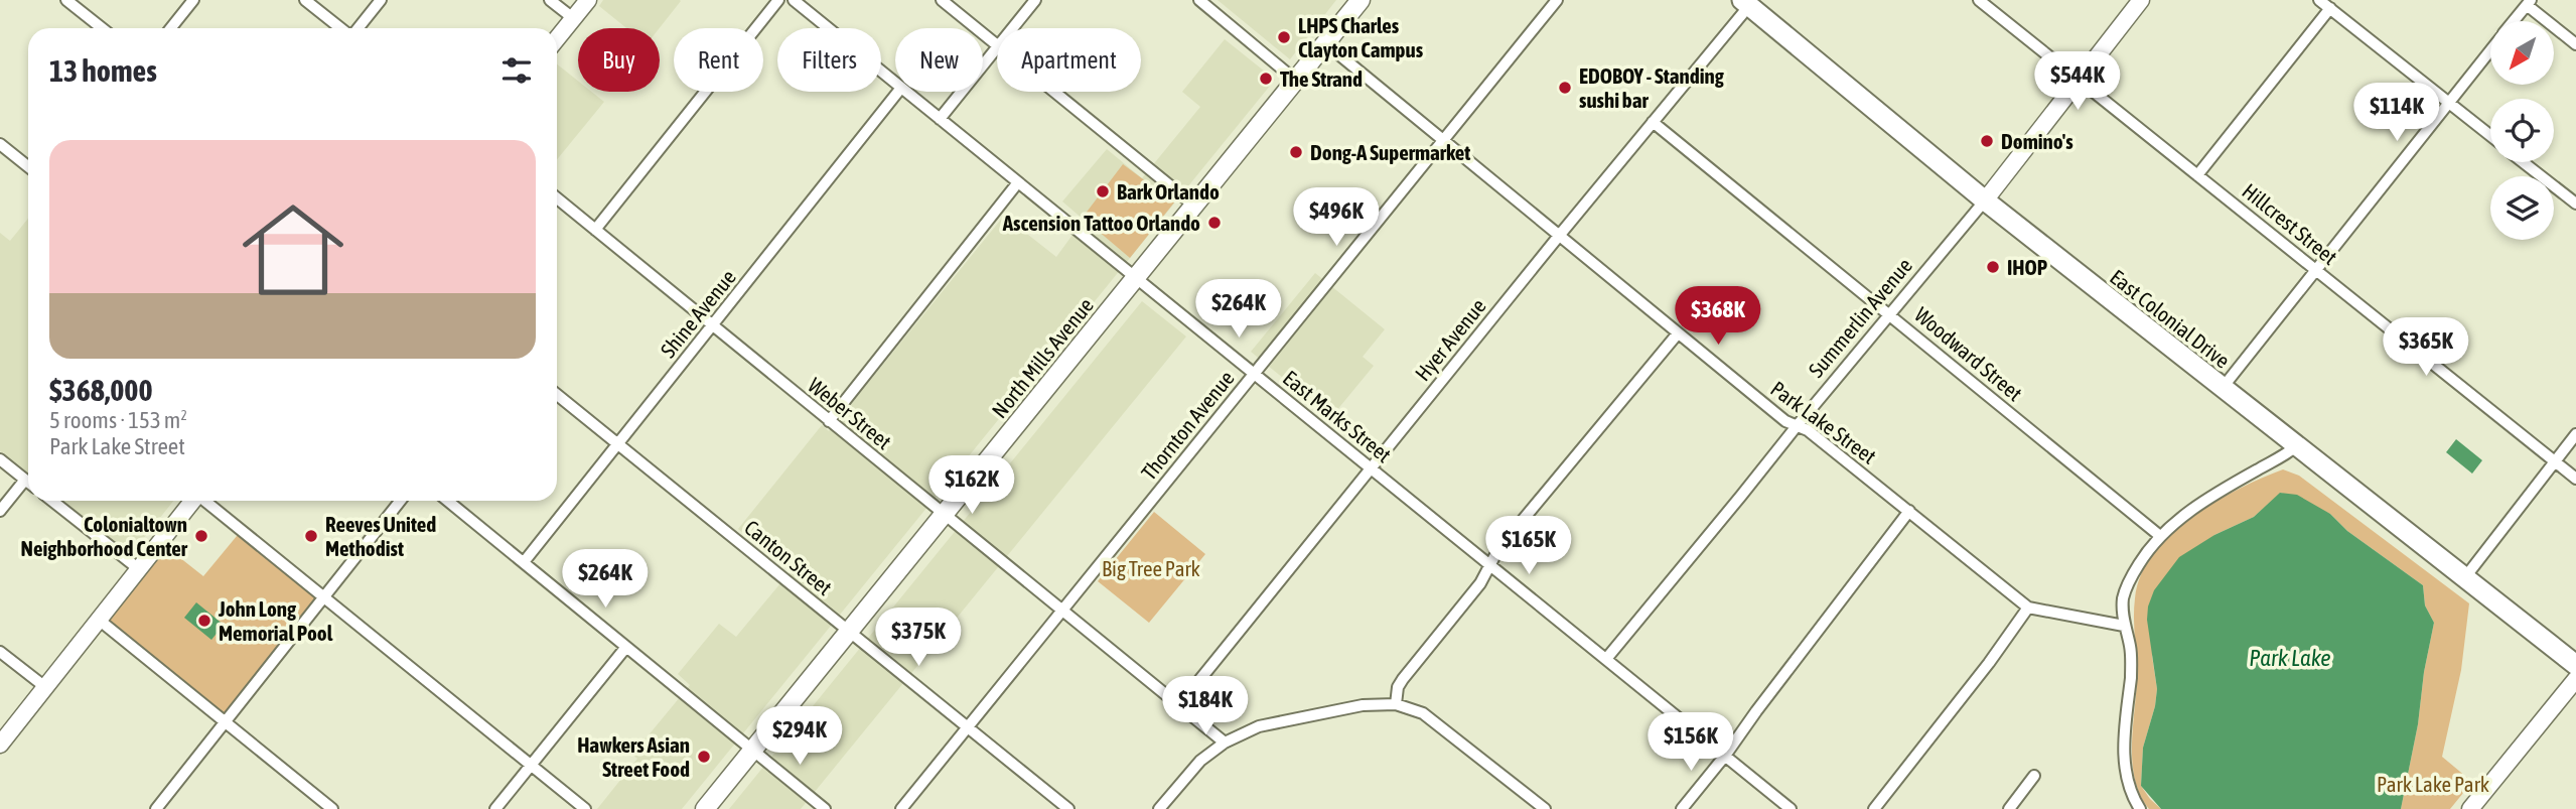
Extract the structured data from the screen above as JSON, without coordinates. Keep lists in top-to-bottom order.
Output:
{
  "streets": {
    "highway": ["East Colonial Drive"],
    "main road": ["North Mills Avenue"],
    "street": [
      "Hillcrest Street",
      "Shine Avenue",
      "Summerlin Avenue",
      "Hyer Avenue",
      "Woodward Street",
      "Weber Street",
      "East Marks Street",
      "Park Lake Street",
      "Thornton Avenue",
      "Canton Street"
    ]
  },
  "crossings": [
    ["Hillcrest Street", "Summerlin Avenue"],
    ["Shine Avenue", "Weber Street"],
    ["Shine Avenue", "Canton Street"],
    ["Summerlin Avenue", "East Colonial Drive"],
    ["Summerlin Avenue", "Woodward Street"],
    ["Summerlin Avenue", "East Marks Street"],
    ["Summerlin Avenue", "Park Lake Street"],
    ["East Colonial Drive", "Hyer Avenue"],
    ["Hyer Avenue", "Woodward Street"],
    ["Hyer Avenue", "Weber Street"],
    ["Hyer Avenue", "East Marks Street"],
    ["Hyer Avenue", "Park Lake Street"],
    ["North Mills Avenue", "Weber Street"],
    ["North Mills Avenue", "East Marks Street"],
    ["North Mills Avenue", "Park Lake Street"],
    ["North Mills Avenue", "Canton Street"],
    ["Weber Street", "Thornton Avenue"],
    ["East Marks Street", "Thornton Avenue"],
    ["Park Lake Street", "Thornton Avenue"],
    ["Thornton Avenue", "Canton Street"]
  ],
  "water": ["Park Lake"],
  "parks": ["Big Tree Park", "Park Lake Park"],
  "places": [
    "LHPS Charles Clayton Campus",
    "The Strand",
    "EDOBOY - Standing sushi bar",
    "Domino's",
    "Dong-A Supermarket",
    "Bark Orlando",
    "Ascension Tattoo Orlando",
    "IHOP",
    "Colonialtown Neighborhood Center",
    "Reeves United Methodist",
    "John Long Memorial Pool",
    "Hawkers Asian Street Food"
  ],
  "north": "bottom left",
  "page": {
    "chip": [
      "Buy",
      "Rent",
      "Filters",
      "New",
      "Apartment"
    ],
    "heading": "13 homes",
    "price": [
      "$544K",
      "$114K",
      "$496K",
      "$264K",
      "$368K",
      "$365K",
      "$162K",
      "$165K",
      "$264K",
      "$375K",
      "$184K",
      "$294K",
      "$156K"
    ],
    "list": [
      {
        "name": "$368,000",
        "note": "5 rooms · 153 m² · Park Lake Street"
      }
    ]
  }
}
